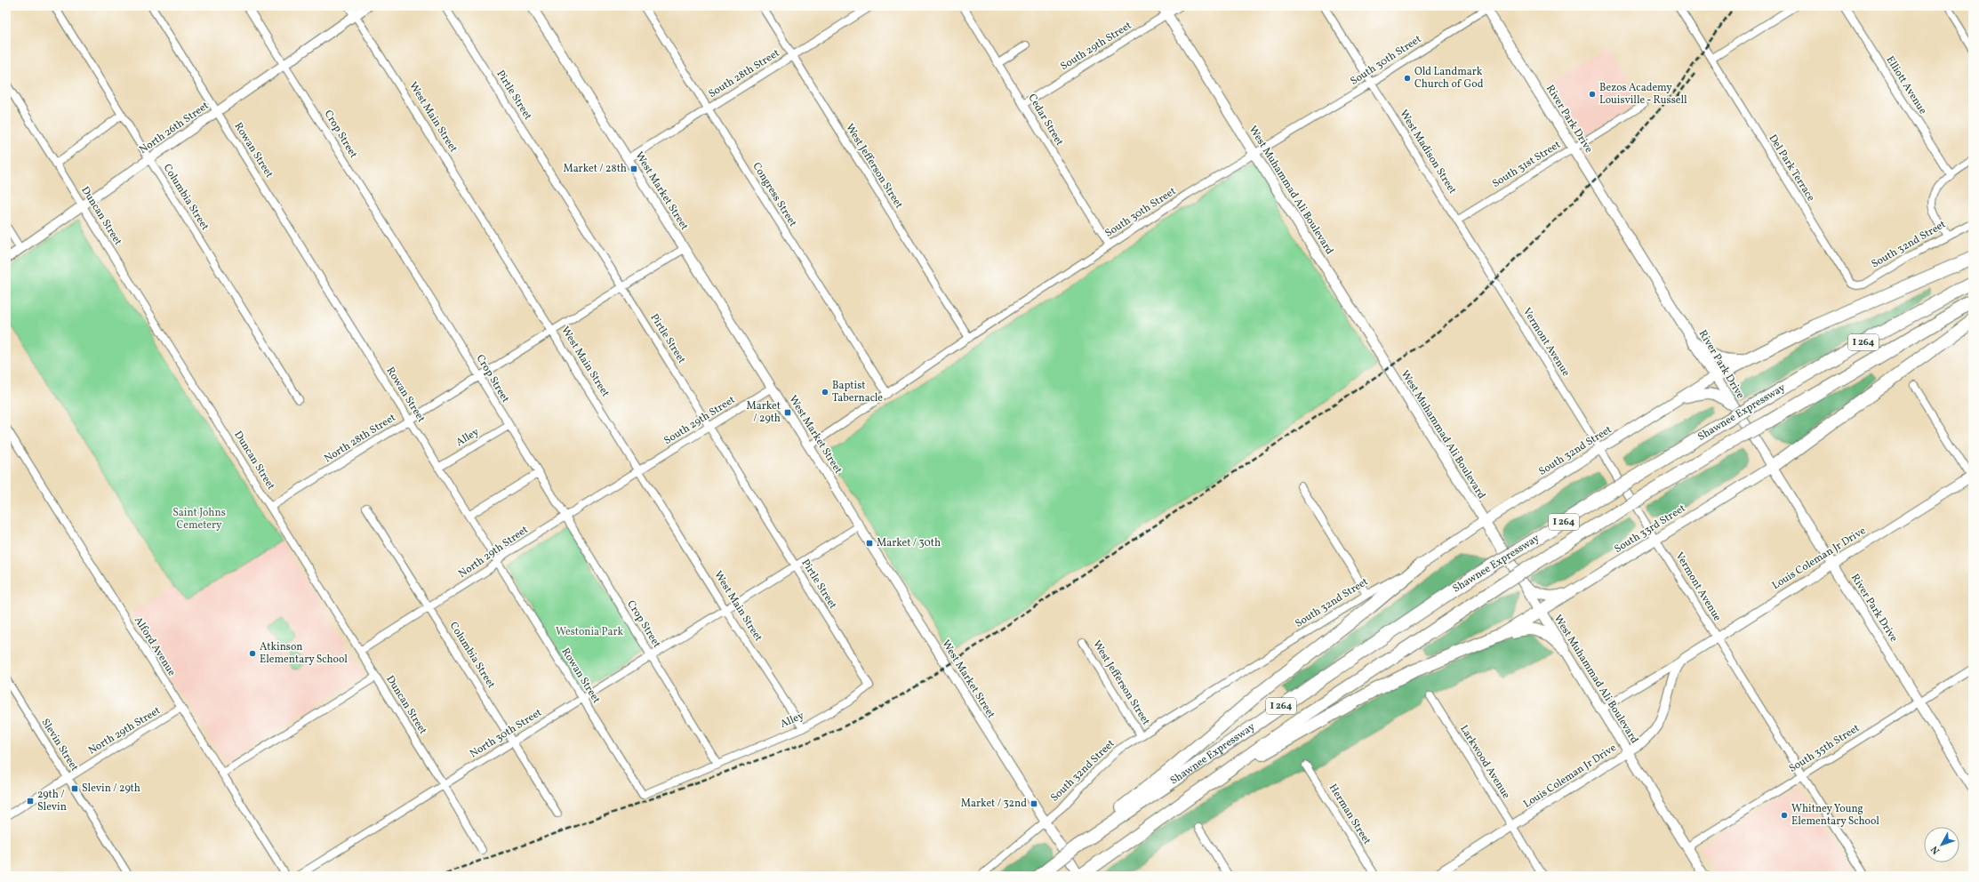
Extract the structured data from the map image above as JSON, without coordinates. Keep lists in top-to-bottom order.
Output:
{
  "streets": {
    "highway": ["I 264", "Shawnee Expressway"],
    "main road": [
      "River Park Drive",
      "West Muhammad Ali Boulevard",
      "South 32nd Street",
      "South 33rd Street"
    ],
    "street": [
      "South 29th Street",
      "South 30th Street",
      "South 28th Street",
      "Elliott Avenue",
      "Pirtle Street",
      "West Main Street",
      "Cedar Street",
      "North 26th Street",
      "Crop Street",
      "Rowan Street",
      "West Madison Street",
      "South 31st Street",
      "West Jefferson Street",
      "Del Park Terrace",
      "West Market Street",
      "Congress Street",
      "Columbia Street",
      "Duncan Street",
      "Vermont Avenue",
      "Alley",
      "North 28th Street",
      "North 29th Street",
      "Louis Coleman Jr Drive",
      "Alford Avenue",
      "North 30th Street",
      "Slevin Street",
      "South 35th Street",
      "Larkwood Avenue",
      "Herman Street"
    ]
  },
  "crossings": [
    ["South 29th Street", "Pirtle Street"],
    ["South 29th Street", "West Main Street"],
    ["South 29th Street", "Cedar Street"],
    ["South 29th Street", "West Muhammad Ali Boulevard"],
    ["South 29th Street", "West Market Street"],
    ["South 29th Street", "North 29th Street"],
    ["South 30th Street", "River Park Drive"],
    ["South 30th Street", "Cedar Street"],
    ["South 30th Street", "West Madison Street"],
    ["South 30th Street", "West Jefferson Street"],
    ["South 30th Street", "West Muhammad Ali Boulevard"],
    ["South 30th Street", "West Market Street"],
    ["South 30th Street", "Congress Street"],
    ["South 28th Street", "West Jefferson Street"],
    ["South 28th Street", "West Market Street"],
    ["South 28th Street", "Congress Street"],
    ["Pirtle Street", "Alley"],
    ["West Main Street", "North 26th Street"],
    ["West Main Street", "Alley"],
    ["West Main Street", "North 28th Street"],
    ["West Main Street", "North 29th Street"],
    ["West Main Street", "North 30th Street"],
    ["River Park Drive", "South 31st Street"],
    ["River Park Drive", "South 32nd Street"],
    ["River Park Drive", "South 33rd Street"],
    ["River Park Drive", "Louis Coleman Jr Drive"],
    ["River Park Drive", "South 35th Street"],
    ["North 26th Street", "Crop Street"],
    ["North 26th Street", "Rowan Street"],
    ["North 26th Street", "Columbia Street"],
    ["North 26th Street", "Duncan Street"],
    ["Crop Street", "Alley"],
    ["Crop Street", "North 28th Street"],
    ["Crop Street", "North 29th Street"],
    ["Crop Street", "North 30th Street"],
    ["Rowan Street", "Alley"],
    ["Rowan Street", "North 28th Street"],
    ["Rowan Street", "North 29th Street"],
    ["Rowan Street", "North 30th Street"],
    ["West Madison Street", "South 31st Street"],
    ["West Madison Street", "Vermont Avenue"],
    ["West Jefferson Street", "South 32nd Street"],
    ["Del Park Terrace", "South 32nd Street"],
    ["West Muhammad Ali Boulevard", "South 32nd Street"],
    ["West Muhammad Ali Boulevard", "South 33rd Street"],
    ["West Muhammad Ali Boulevard", "Louis Coleman Jr Drive"],
    ["West Muhammad Ali Boulevard", "South 35th Street"],
    ["West Market Street", "South 32nd Street"],
    ["West Market Street", "Shawnee Expressway"],
    ["Columbia Street", "North 29th Street"],
    ["Columbia Street", "North 30th Street"],
    ["Duncan Street", "North 28th Street"],
    ["Duncan Street", "North 29th Street"],
    ["Duncan Street", "North 30th Street"],
    ["South 32nd Street", "Vermont Avenue"],
    ["Vermont Avenue", "South 33rd Street"],
    ["Vermont Avenue", "Louis Coleman Jr Drive"],
    ["Vermont Avenue", "South 35th Street"],
    ["North 29th Street", "Alford Avenue"],
    ["North 29th Street", "Slevin Street"],
    ["Louis Coleman Jr Drive", "Larkwood Avenue"]
  ],
  "parks": ["Saint Johns Cemetery", "Westonia Park"],
  "places": {
    "other": [
      "Old Landmark Church of God",
      "Bezos Academy Louisville - Russell",
      "Baptist Tabernacle",
      "Atkinson Elementary School",
      "Whitney Young Elementary School"
    ],
    "transit": [
      "Market / 28th",
      "Market / 29th",
      "Market / 30th",
      "Slevin / 29th",
      "29th / Slevin",
      "Market / 32nd"
    ]
  },
  "north": "bottom left"
}
